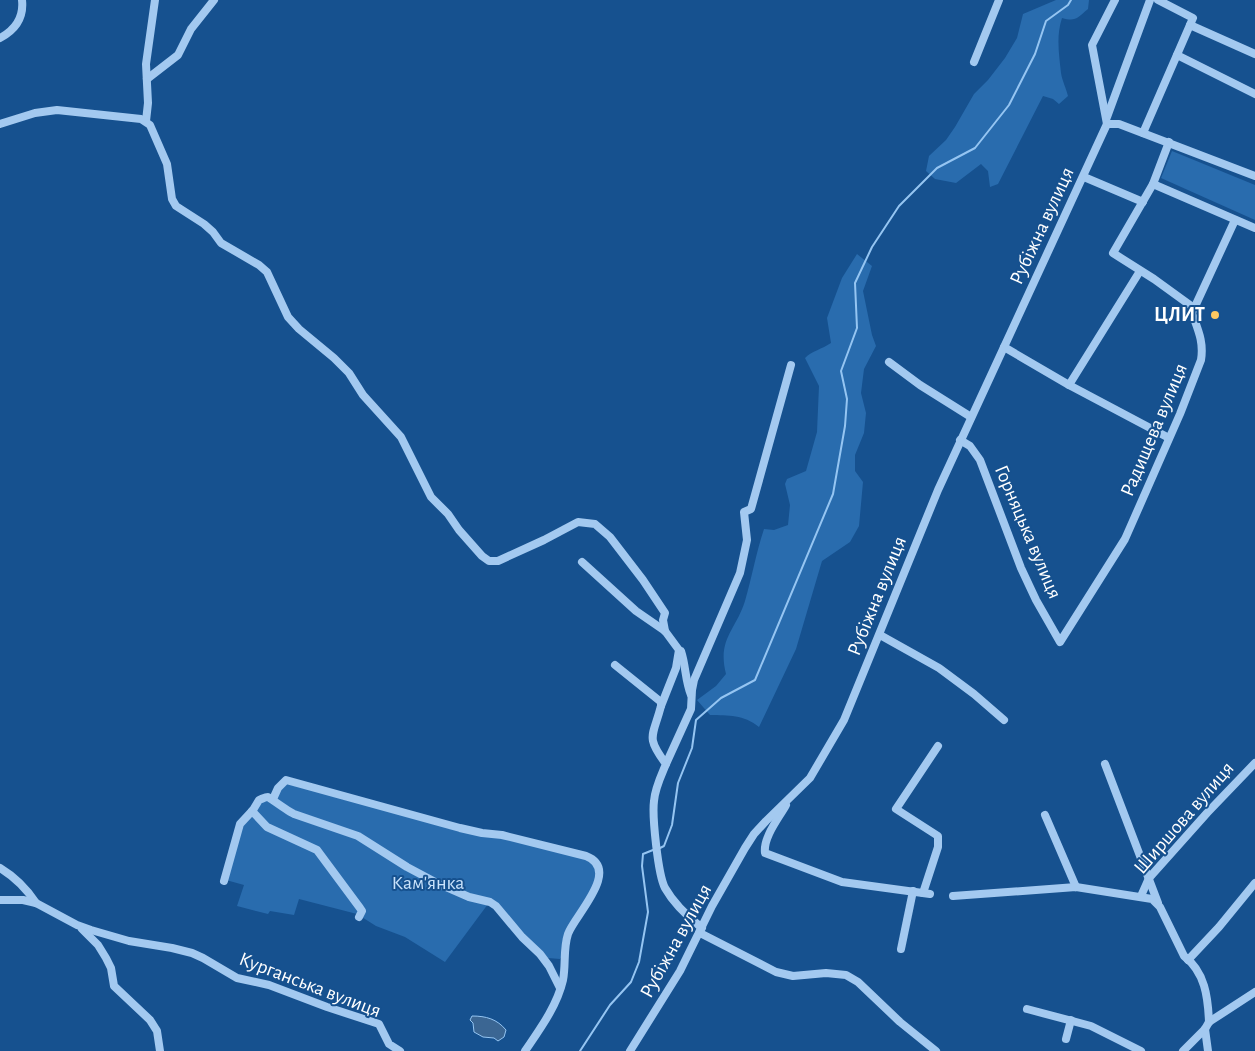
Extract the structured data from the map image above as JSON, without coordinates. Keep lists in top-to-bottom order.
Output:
{
  "streets": {
    "street": [
      "Рубіжна вулиця",
      "Радищева вулиця",
      "Горняцька вулиця",
      "Ширшова вулиця",
      "Курганська вулиця"
    ]
  },
  "crossings": [
    ["Рубіжна вулиця", "Горняцька вулиця"],
    ["Радищева вулиця", "Горняцька вулиця"]
  ],
  "parks": ["Кам'янка"],
  "places": ["ЦЛИТ"]
}
